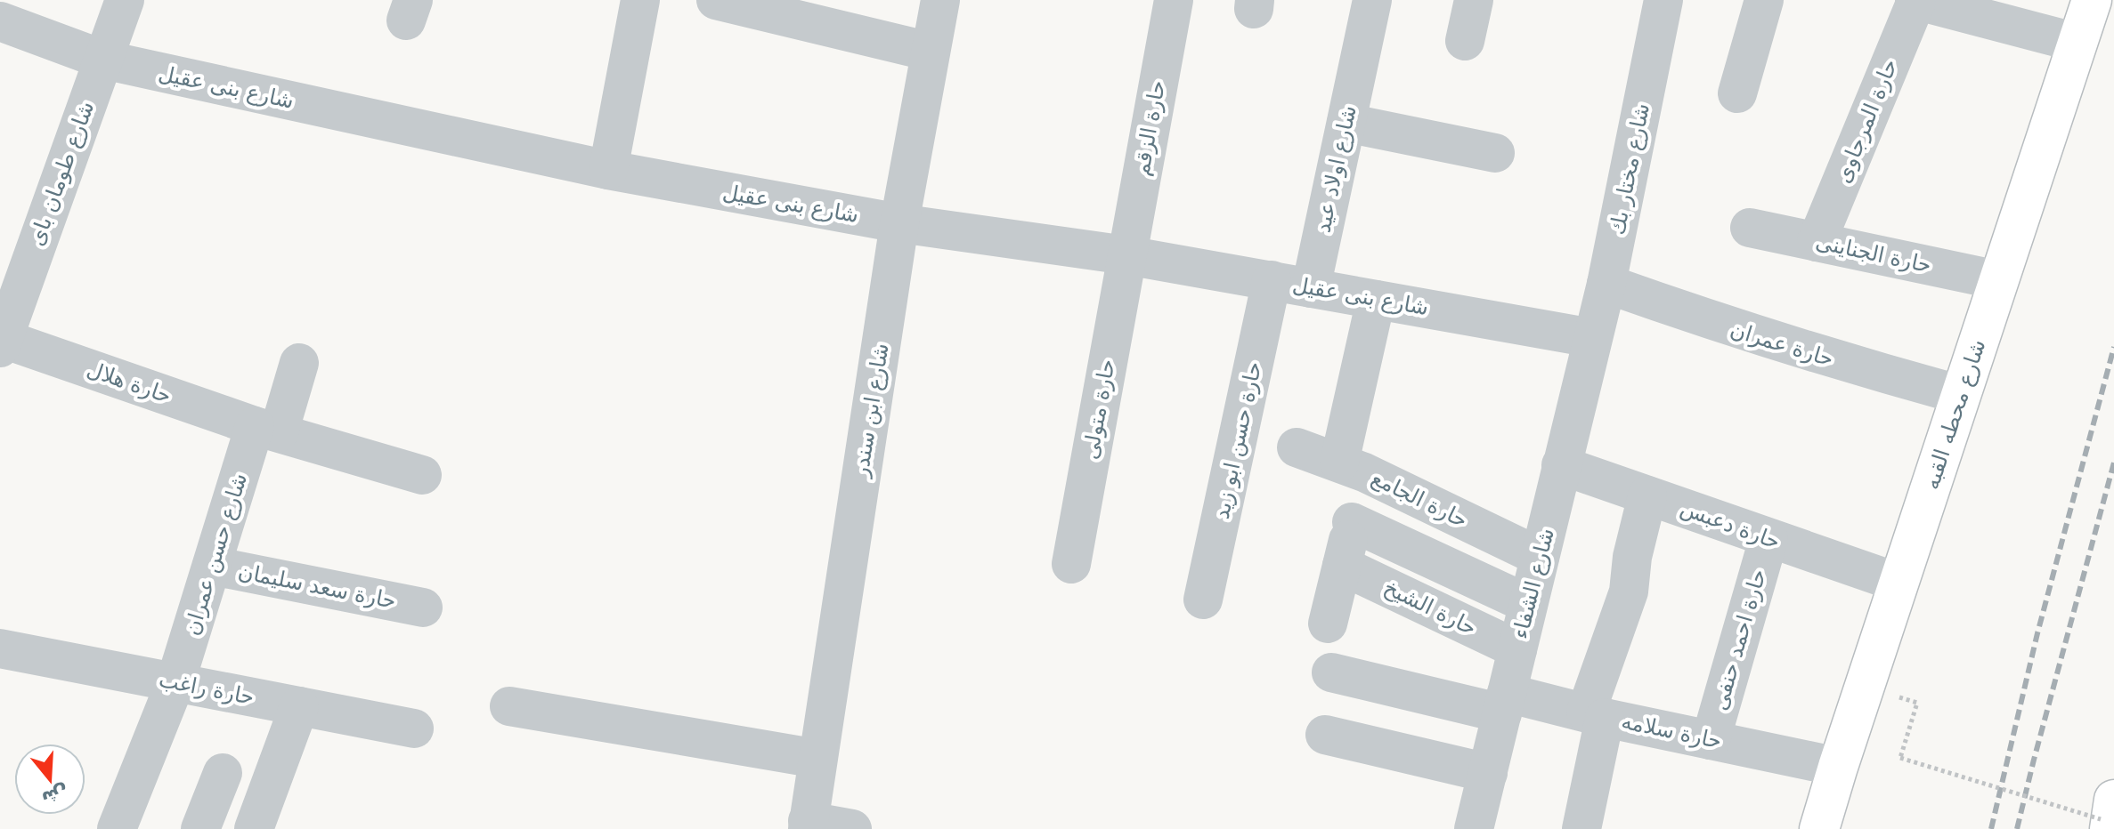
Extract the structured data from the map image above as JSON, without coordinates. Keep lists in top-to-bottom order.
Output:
{
  "streets": {
    "main road": ["شارع محطه القبه"],
    "street": [
      "شارع بنى عقيل",
      "حارة المرجاوى",
      "حارة الزقم",
      "شارع اولاد عيد",
      "شارع مختار بك",
      "شارع طومان باى",
      "حارة الجناينى",
      "حارة عمران",
      "حارة هلال",
      "حارة متولى",
      "شارع ابن سندر",
      "حارة حسن ابو زيد",
      "حارة الجامع",
      "حارة دعبس",
      "شارع حسن عمران",
      "شارع الشفاء",
      "حارة سعد سليمان",
      "حارة الشيخ",
      "حارة احمد حنفى",
      "حارة راغب",
      "حارة سلامه"
    ]
  },
  "crossings": [
    ["شارع بنى عقيل", "حارة الزقم"],
    ["شارع بنى عقيل", "شارع اولاد عيد"],
    ["شارع بنى عقيل", "شارع مختار بك"],
    ["شارع بنى عقيل", "شارع طومان باى"],
    ["شارع بنى عقيل", "حارة متولى"],
    ["شارع بنى عقيل", "شارع ابن سندر"],
    ["شارع بنى عقيل", "حارة حسن ابو زيد"],
    ["شارع بنى عقيل", "شارع الشفاء"],
    ["حارة المرجاوى", "حارة الجناينى"],
    ["حارة الزقم", "حارة متولى"],
    ["شارع مختار بك", "حارة عمران"],
    ["شارع مختار بك", "شارع الشفاء"],
    ["شارع طومان باى", "حارة هلال"],
    ["حارة الجناينى", "شارع محطه القبه"],
    ["حارة عمران", "شارع محطه القبه"],
    ["حارة هلال", "شارع حسن عمران"],
    ["شارع محطه القبه", "حارة دعبس"],
    ["شارع محطه القبه", "حارة سلامه"],
    ["حارة الجامع", "شارع الشفاء"],
    ["حارة دعبس", "شارع الشفاء"],
    ["حارة دعبس", "حارة احمد حنفى"],
    ["شارع حسن عمران", "حارة سعد سليمان"],
    ["شارع حسن عمران", "حارة راغب"],
    ["شارع الشفاء", "حارة الشيخ"],
    ["شارع الشفاء", "حارة سلامه"],
    ["حارة احمد حنفى", "حارة سلامه"]
  ],
  "north": "bottom"
}
